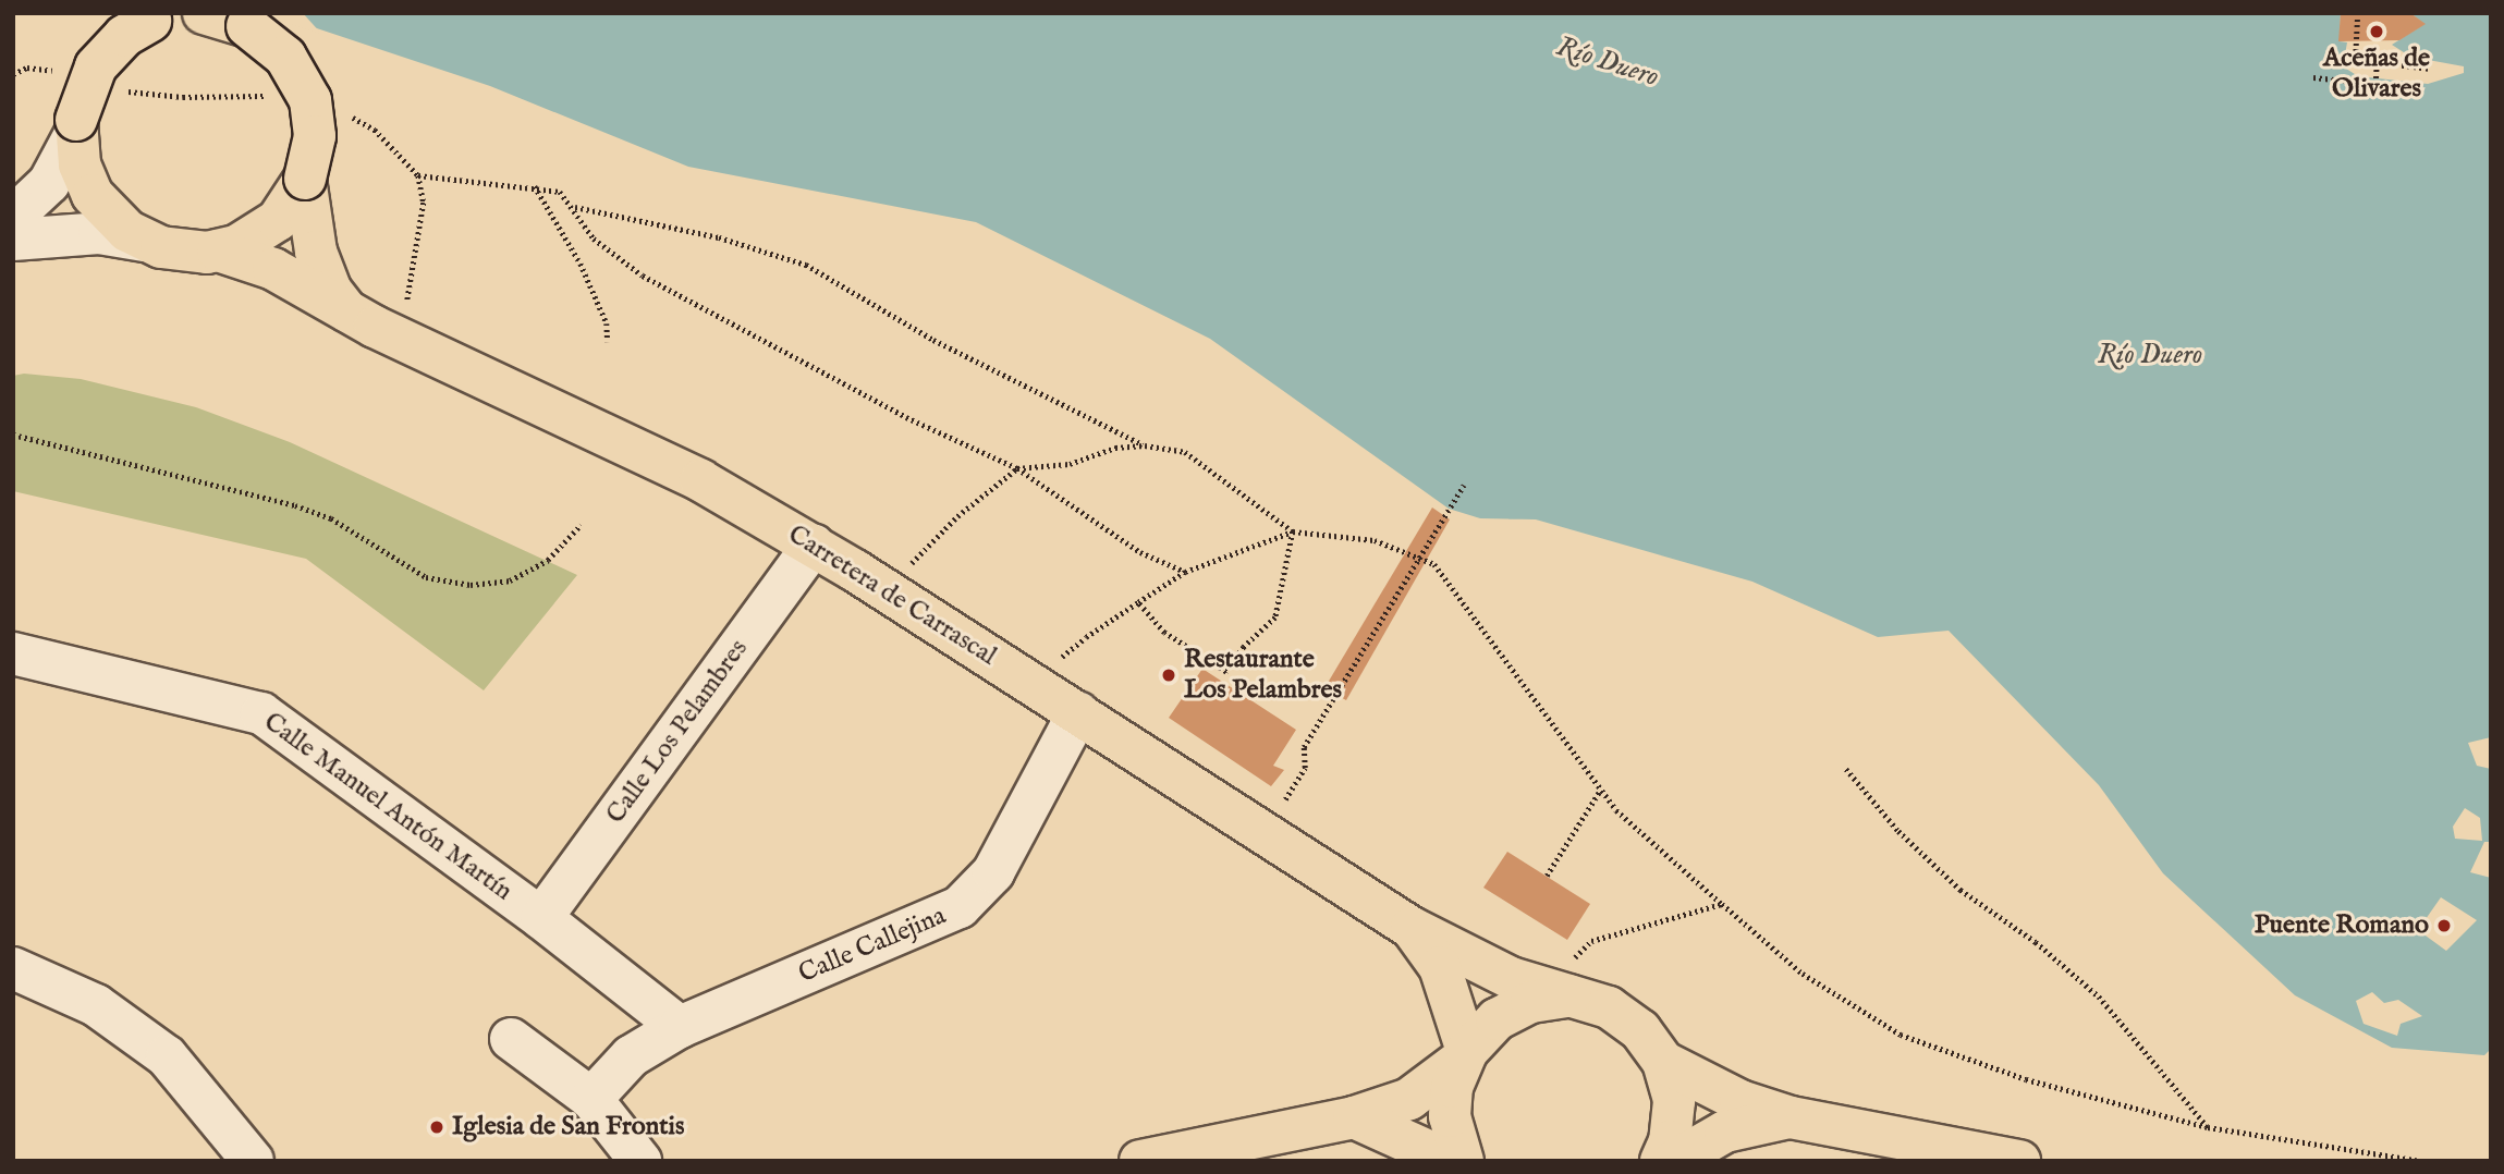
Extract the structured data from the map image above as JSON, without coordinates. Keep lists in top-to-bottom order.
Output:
{
  "streets": {
    "main road": ["Carretera de Carrascal"],
    "street": ["Calle Los Pelambres", "Calle Manuel Antón Martín", "Calle Callejina"]
  },
  "crossings": [
    ["Carretera de Carrascal", "Calle Los Pelambres"],
    ["Carretera de Carrascal", "Calle Callejina"],
    ["Calle Los Pelambres", "Calle Manuel Antón Martín"],
    ["Calle Manuel Antón Martín", "Calle Callejina"]
  ],
  "water": ["Río Duero"],
  "places": [
    "Aceñas de Olivares",
    "Restaurante Los Pelambres",
    "Puente Romano",
    "Iglesia de San Frontis"
  ]
}
